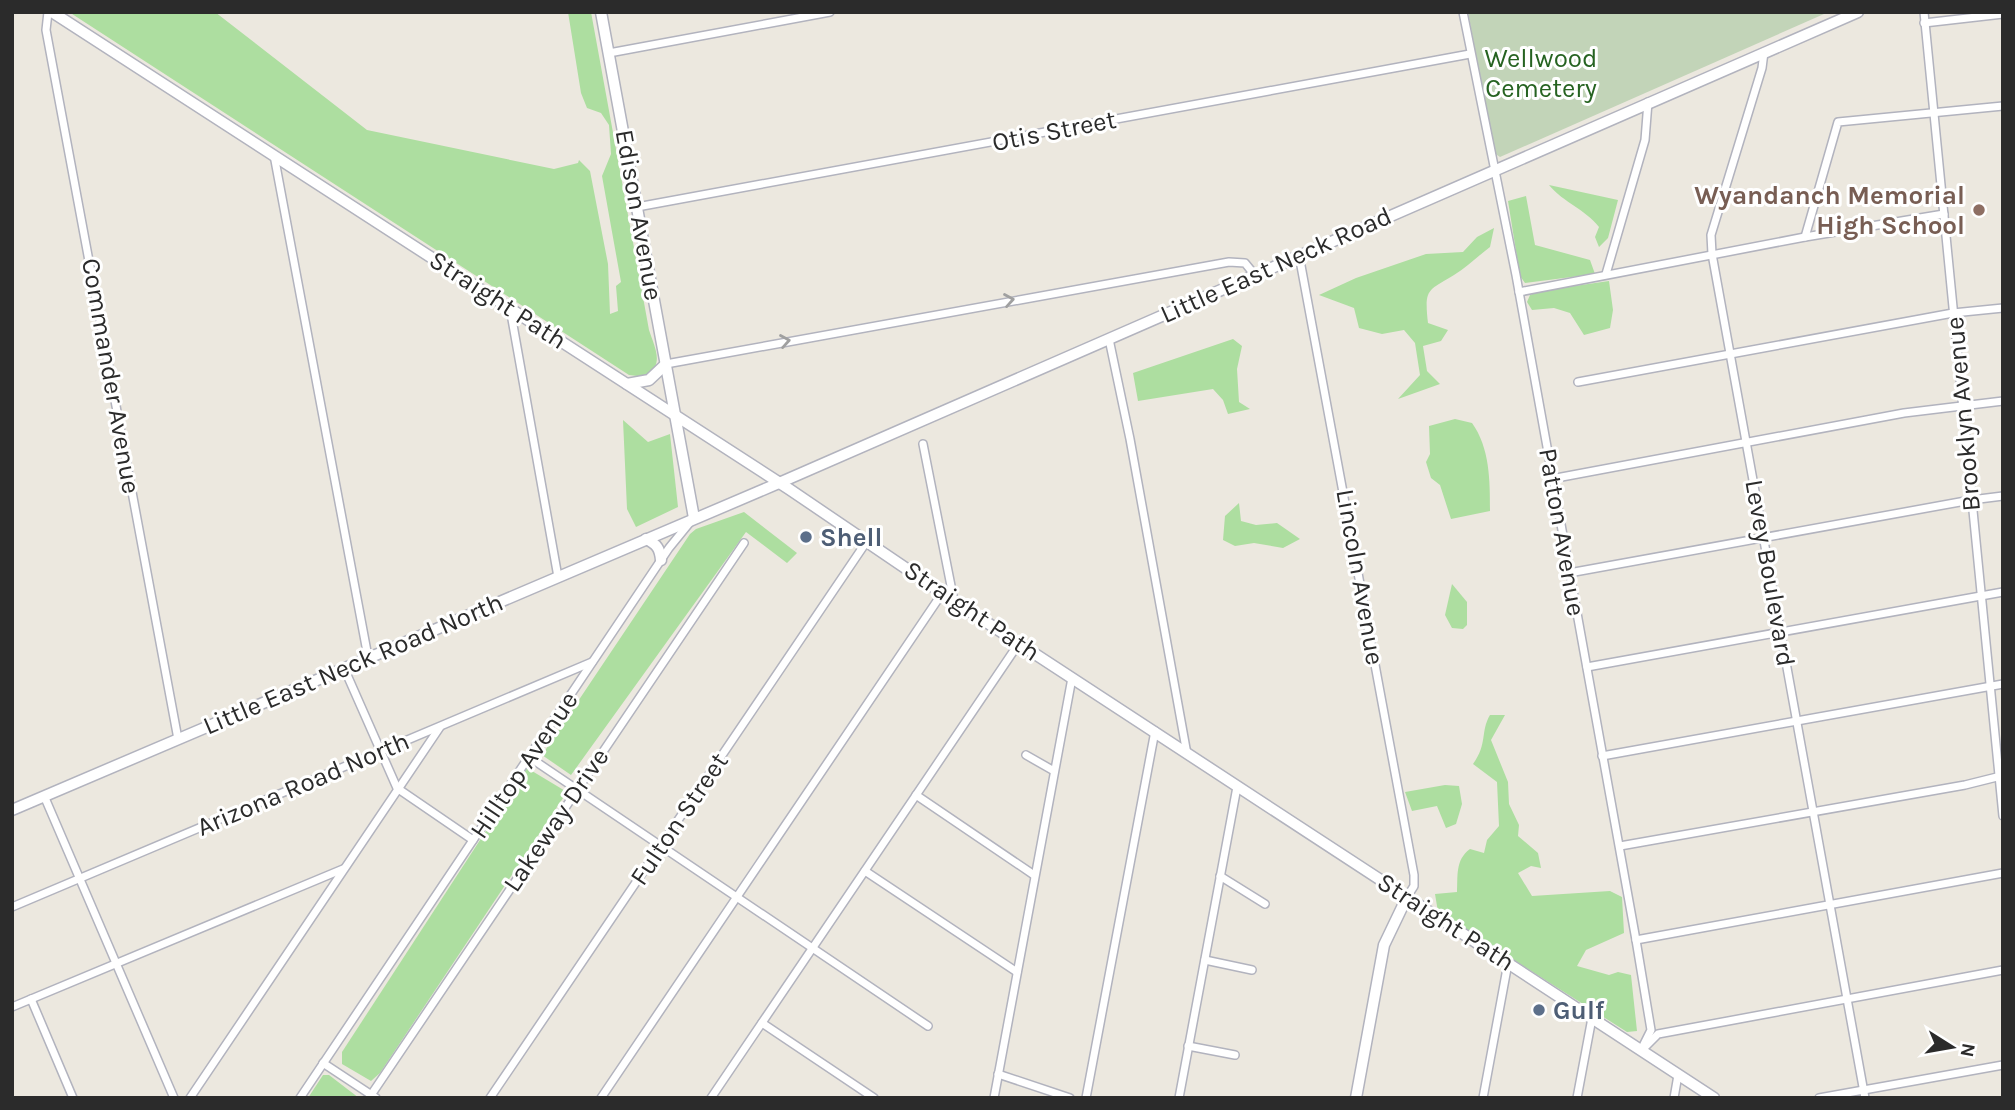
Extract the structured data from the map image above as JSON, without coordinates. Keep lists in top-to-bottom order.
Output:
{
  "streets": {
    "main road": [
      "Edison Avenue",
      "Little East Neck Road",
      "Straight Path",
      "Little East Neck Road North"
    ],
    "street": [
      "Otis Street",
      "Commander Avenue",
      "Brooklyn Avenue",
      "Patton Avenue",
      "Levey Boulevard",
      "Lincoln Avenue",
      "Hilltop Avenue",
      "Arizona Road North",
      "Fulton Street",
      "Lakeway Drive"
    ]
  },
  "crossings": [
    ["Otis Street", "Edison Avenue"],
    ["Otis Street", "Patton Avenue"],
    ["Edison Avenue", "Straight Path"],
    ["Little East Neck Road", "Straight Path"],
    ["Little East Neck Road", "Patton Avenue"],
    ["Little East Neck Road", "Levey Boulevard"],
    ["Little East Neck Road", "Lincoln Avenue"],
    ["Little East Neck Road", "Little East Neck Road North"],
    ["Little East Neck Road", "Hilltop Avenue"],
    ["Straight Path", "Commander Avenue"],
    ["Straight Path", "Patton Avenue"],
    ["Straight Path", "Lincoln Avenue"],
    ["Straight Path", "Fulton Street"],
    ["Commander Avenue", "Little East Neck Road North"],
    ["Little East Neck Road North", "Hilltop Avenue"],
    ["Hilltop Avenue", "Arizona Road North"]
  ],
  "parks": ["Wellwood Cemetery"],
  "places": ["Wyandanch Memorial High School", "Shell", "Gulf"],
  "north": "right"
}
